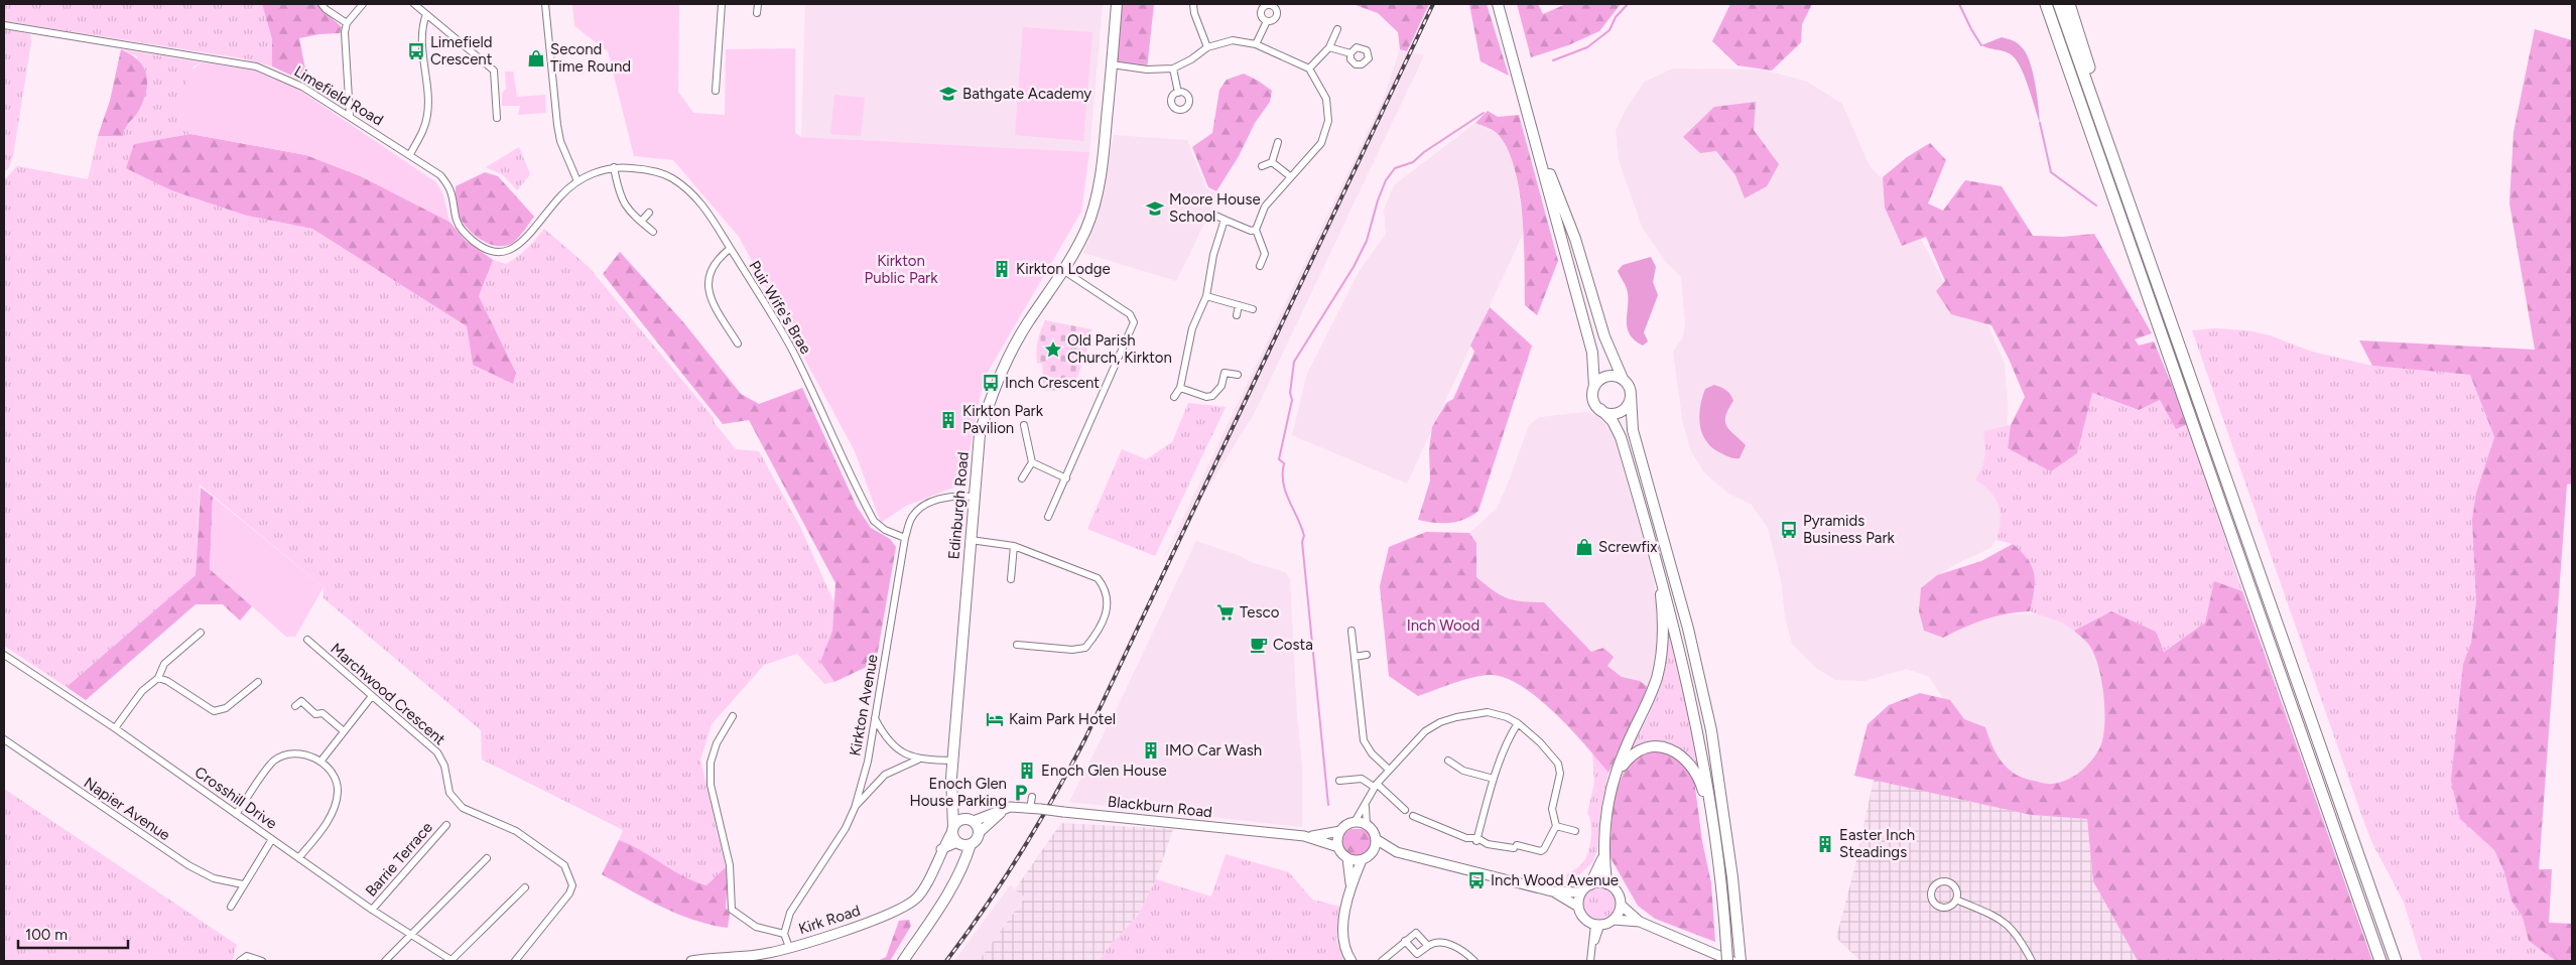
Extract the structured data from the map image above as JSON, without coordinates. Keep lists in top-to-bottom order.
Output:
{
  "streets": {
    "main road": ["Edinburgh Road", "Blackburn Road", "Kirk Road"],
    "street": [
      "Limefield Road",
      "Puir Wife's Brae",
      "Marchwood Crescent",
      "Kirkton Avenue",
      "Crosshill Drive",
      "Napier Avenue",
      "Barrie Terrace"
    ]
  },
  "crossings": [
    ["Limefield Road", "Puir Wife's Brae"],
    ["Puir Wife's Brae", "Kirkton Avenue"],
    ["Edinburgh Road", "Kirkton Avenue"],
    ["Edinburgh Road", "Blackburn Road"],
    ["Edinburgh Road", "Kirk Road"],
    ["Crosshill Drive", "Barrie Terrace"],
    ["Blackburn Road", "Kirk Road"]
  ],
  "parks": ["Kirkton Public Park", "Inch Wood"],
  "places": {
    "bus stop": [
      "Limefield Crescent",
      "Inch Crescent",
      "Pyramids Business Park",
      "Inch Wood Avenue"
    ],
    "shop": ["Second Time Round", "Screwfix"],
    "school or university": ["Bathgate Academy", "Moore House School"],
    "building": [
      "Kirkton Lodge",
      "Kirkton Park Pavilion",
      "IMO Car Wash",
      "Enoch Glen House",
      "Easter Inch Steadings"
    ],
    "place": ["Old Parish Church, Kirkton"],
    "supermarket": ["Tesco"],
    "cafe": ["Costa"],
    "hotel": ["Kaim Park Hotel"],
    "parking": ["Enoch Glen House Parking"]
  },
  "scale_bar": "100 m"
}
